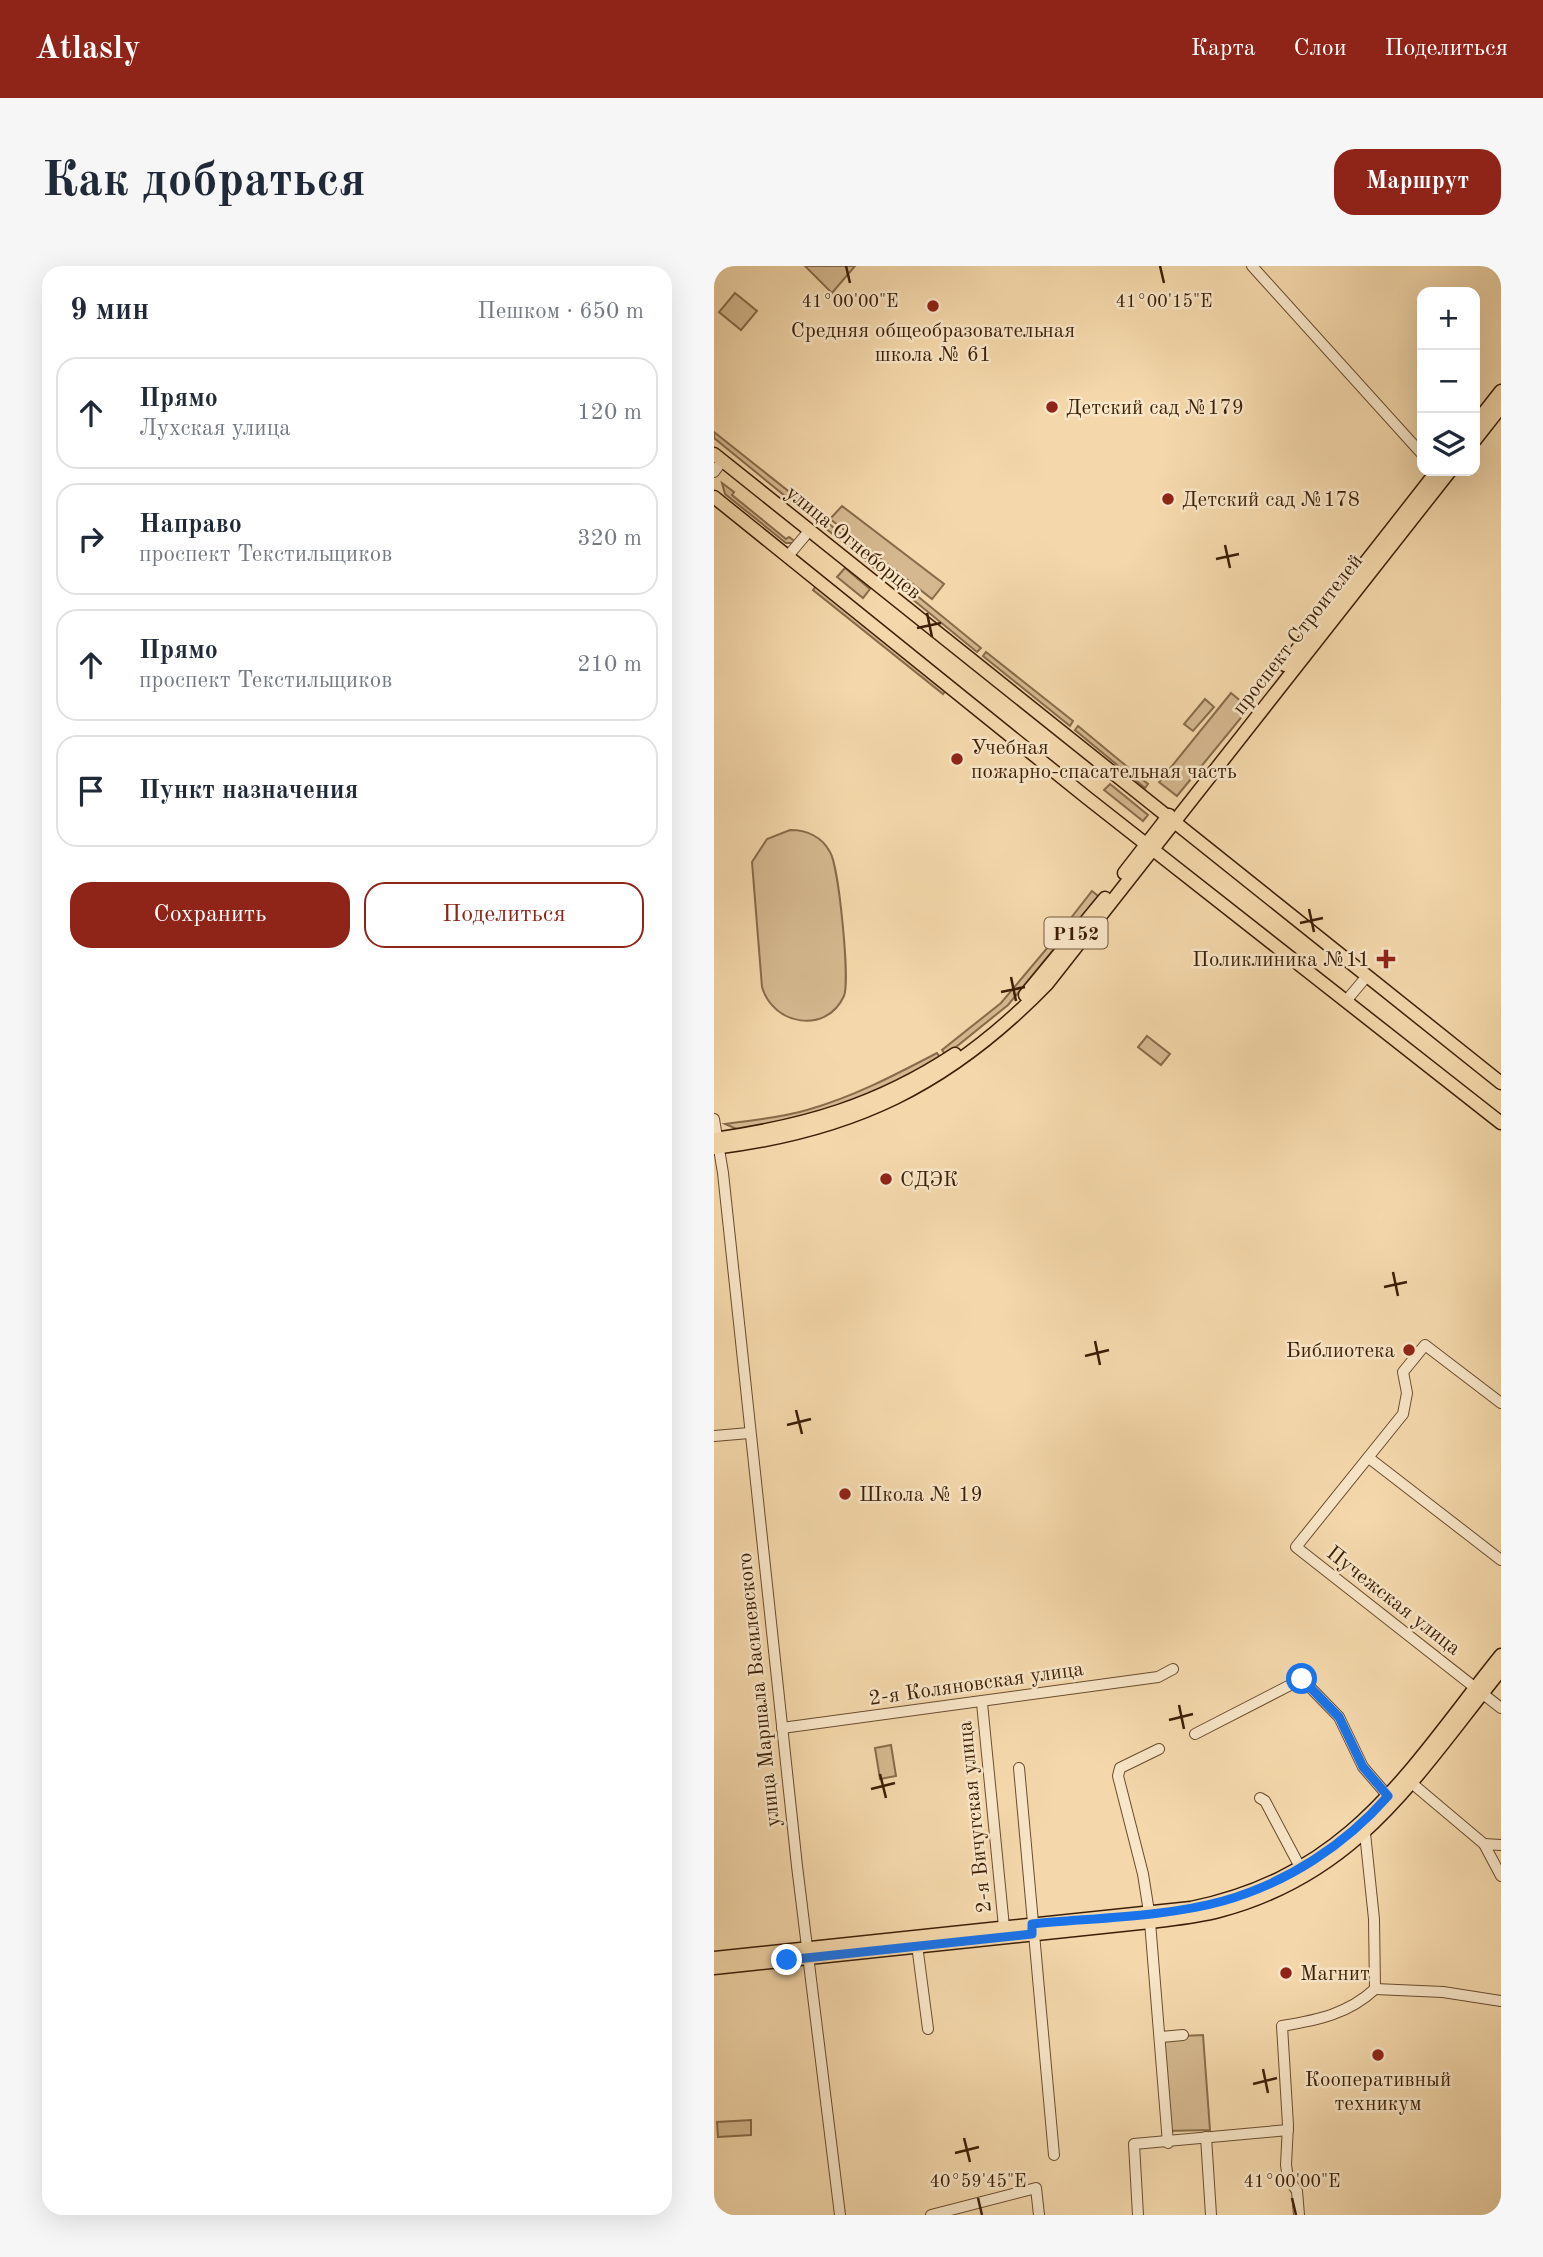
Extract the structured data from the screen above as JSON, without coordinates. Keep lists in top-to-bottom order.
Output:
{
  "streets": {
    "main road": ["улица Огнеборцев", "проспект Строителей", "Р152"],
    "street": [
      "Пучежская улица",
      "2-я Коляновская улица",
      "улица Маршала Василевского",
      "2-я Вичугская улица"
    ]
  },
  "crossings": [
    ["улица Огнеборцев", "проспект Строителей"],
    ["проспект Строителей", "улица Маршала Василевского"],
    ["2-я Коляновская улица", "улица Маршала Василевского"],
    ["2-я Коляновская улица", "2-я Вичугская улица"]
  ],
  "places": {
    "other": [
      "Средняя общеобразовательная школа № 61",
      "Детский сад №179",
      "Детский сад №178",
      "Учебная пожарно-спасательная часть",
      "СДЭК",
      "Библиотека",
      "Школа № 19",
      "Магнит",
      "Кооперативный техникум"
    ],
    "health": ["Поликлиника №11"]
  },
  "page": {
    "header": "Atlasly",
    "nav": ["Карта", "Слои", "Поделиться"],
    "buttons": [
      "Маршрут",
      ["Сохранить", "Поделиться"]
    ],
    "title": "Как добраться",
    "heading": ["9 мин", "Пешком · 650 m"],
    "map_buttons": ["+", "−"],
    "list": [
      ["Прямо", "Лухская улица", "120 m"],
      ["Направо", "проспект Текстильщиков", "320 m"],
      ["Прямо", "проспект Текстильщиков", "210 m"],
      "Пункт назначения"
    ]
  },
  "coordinates": ["41°00'00\"E", "41°00'15\"E", "40°59'45\"E"]
}
